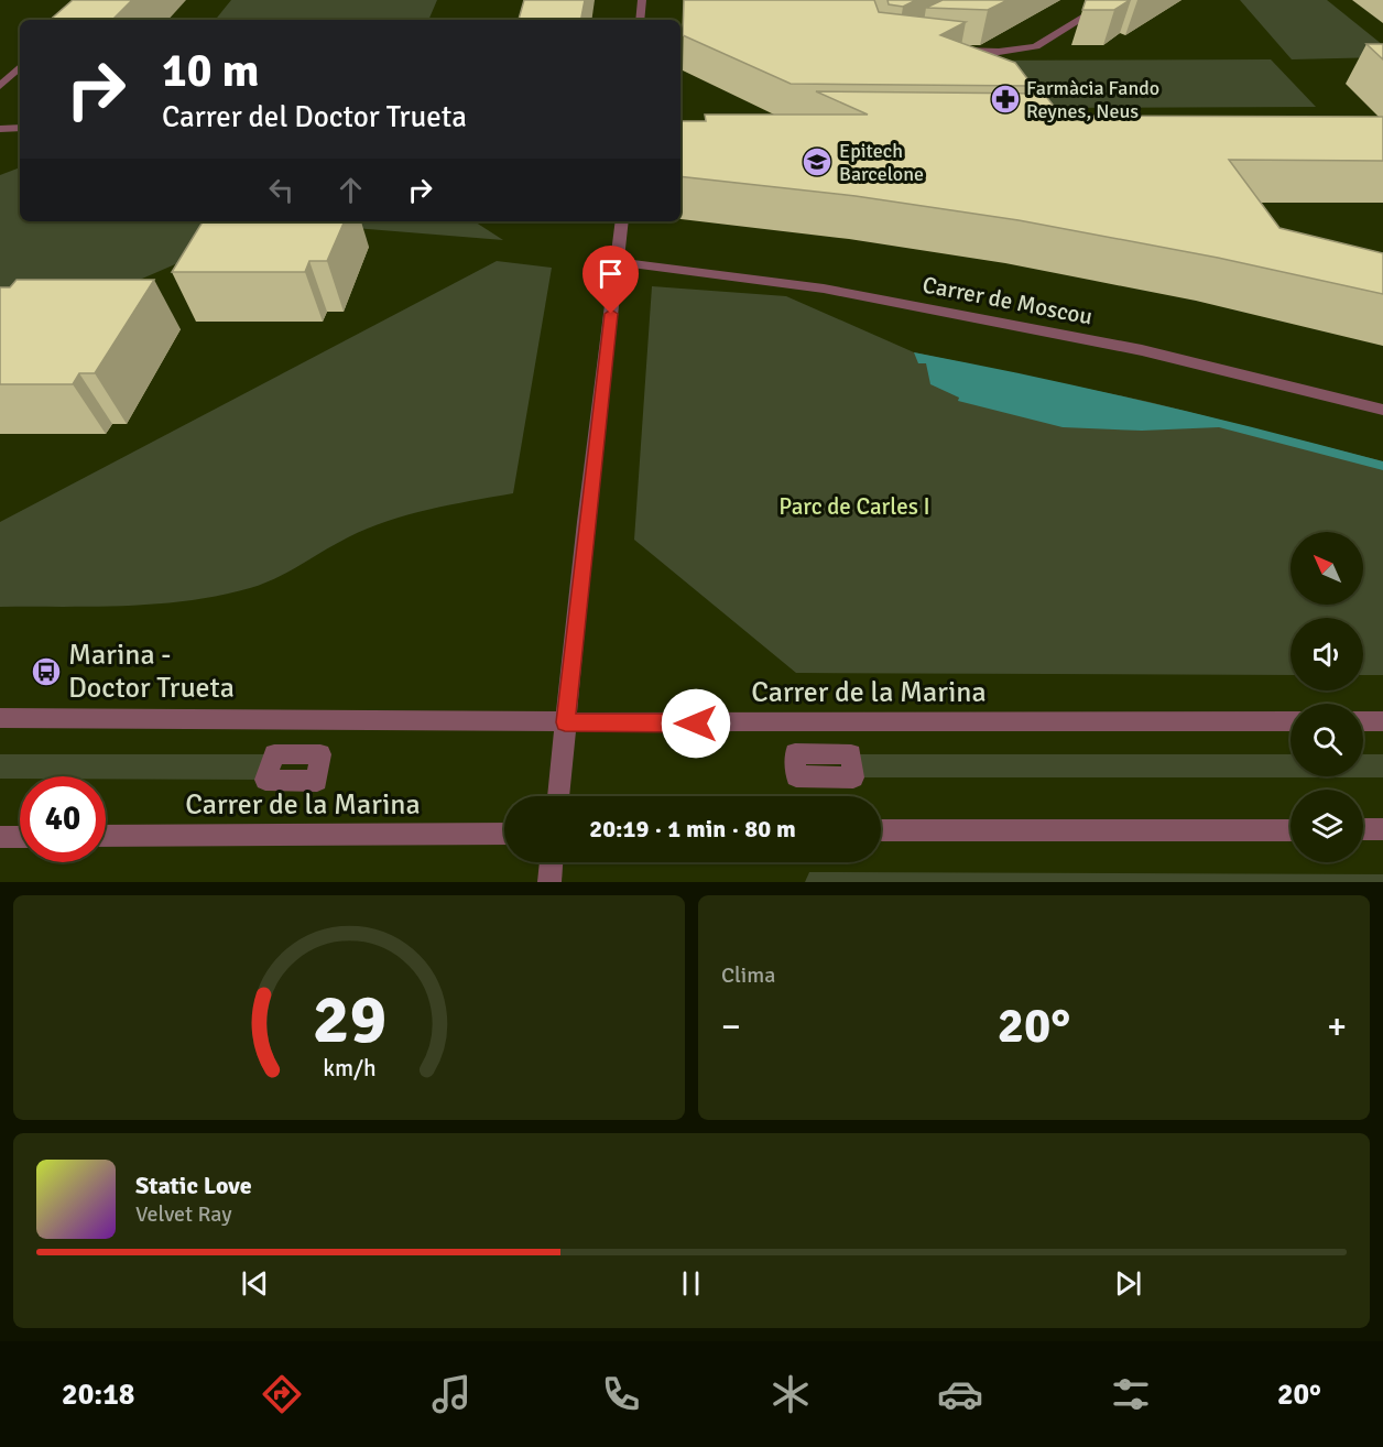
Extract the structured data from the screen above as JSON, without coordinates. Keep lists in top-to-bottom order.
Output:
{
  "streets": {
    "street": ["Carrer de Moscou", "Carrer de la Marina"]
  },
  "parks": ["Parc de Carles I"],
  "places": {
    "pharmacy": ["Farmàcia Fando Reynes, Neus"],
    "school or university": ["Epitech Barcelone"],
    "bus stop": ["Marina - Doctor Trueta"]
  },
  "north": "top left",
  "page": {
    "turn": ["10 m", "Carrer del Doctor Trueta"],
    "limit": "40",
    "trip": "20:19 · 1 min · 80 m",
    "tile": "Clima",
    "heat": ["−", "20°", "+"],
    "song": ["Static Love", "Velvet Ray"],
    "tabs": ["20:18", "20°"],
    "gauge": ["29", "km/h"]
  }
}
